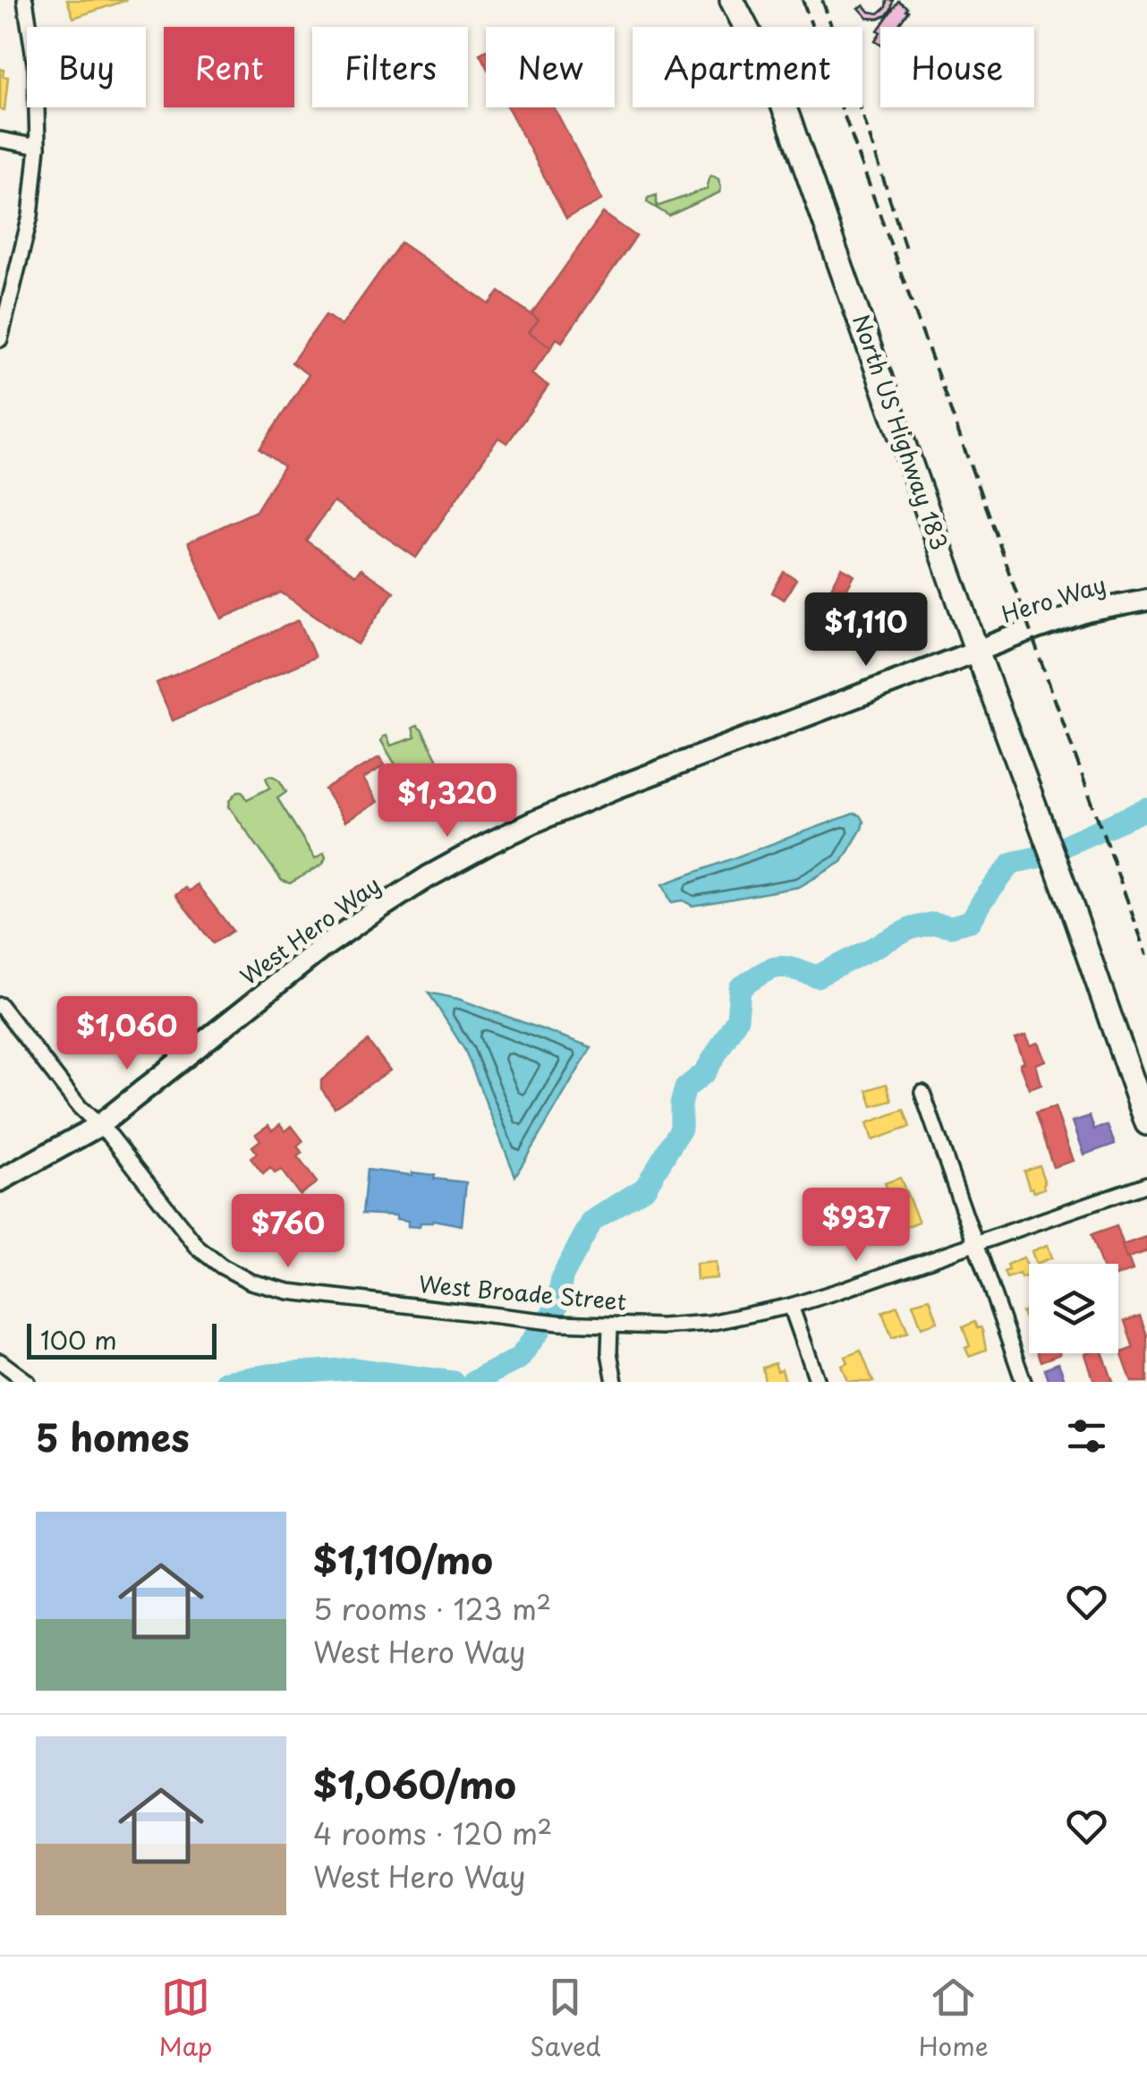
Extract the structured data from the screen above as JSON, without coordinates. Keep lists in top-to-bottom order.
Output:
{
  "streets": {
    "main road": ["North US Highway 183", "Hero Way", "West Hero Way"],
    "street": ["West Broade Street"]
  },
  "crossings": [
    ["North US Highway 183", "Hero Way"],
    ["North US Highway 183", "West Hero Way"],
    ["Hero Way", "West Hero Way"],
    ["West Hero Way", "West Broade Street"]
  ],
  "scale_bar": "100 m",
  "page": {
    "chip": [
      "Buy",
      "Rent",
      "Filters",
      "New",
      "Apartment",
      "House"
    ],
    "price": [
      "$1,110",
      "$1,320",
      "$1,060",
      "$937",
      "$760"
    ],
    "scale": "100 m",
    "heading": "5 homes",
    "list": [
      {
        "name": "$1,110/mo",
        "note": "5 rooms · 123 m² · West Hero Way"
      },
      {
        "name": "$1,060/mo",
        "note": "4 rooms · 120 m² · West Hero Way"
      }
    ],
    "tabs": ["Map", "Saved", "Home"]
  }
}
